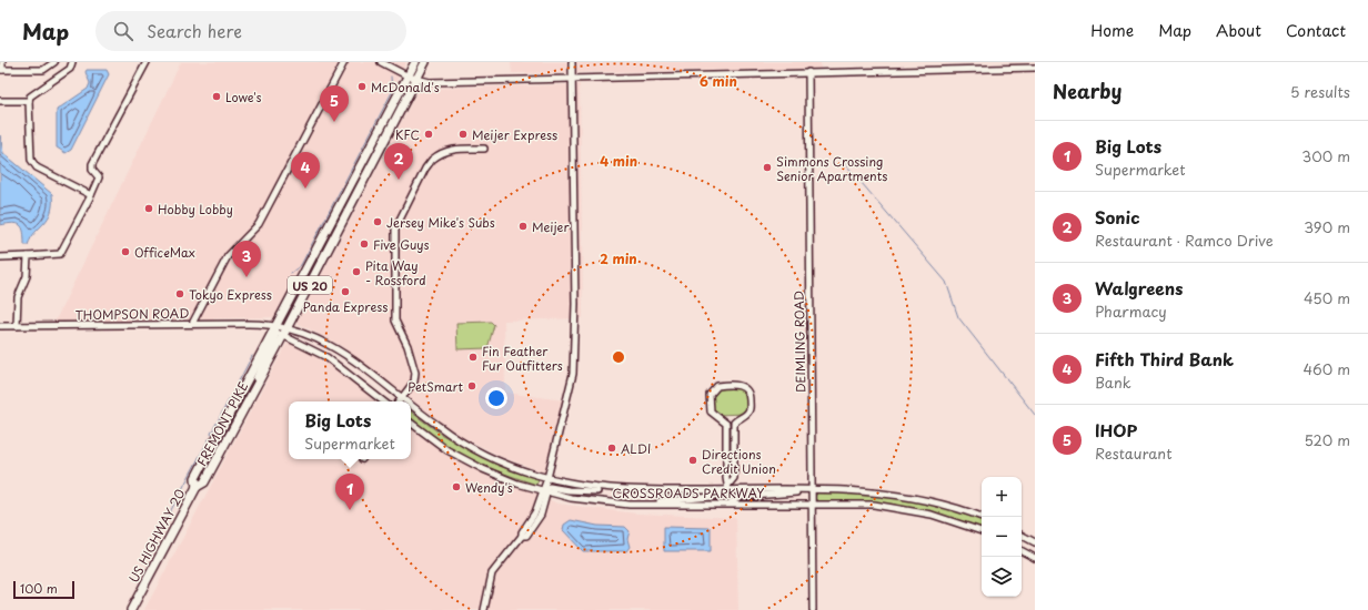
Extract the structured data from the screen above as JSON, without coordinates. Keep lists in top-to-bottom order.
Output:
{
  "streets": {
    "highway": ["US 20", "FREMONT PIKE", "US HIGHWAY 20"],
    "street": ["THOMPSON ROAD", "DEIMLING ROAD", "CROSSROADS PARKWAY"]
  },
  "crossings": [
    ["THOMPSON ROAD", "FREMONT PIKE"],
    ["THOMPSON ROAD", "CROSSROADS PARKWAY"],
    ["DEIMLING ROAD", "CROSSROADS PARKWAY"],
    ["FREMONT PIKE", "CROSSROADS PARKWAY"],
    ["FREMONT PIKE", "US HIGHWAY 20"]
  ],
  "places": [
    "McDonald's",
    "Lowe's",
    "KFC",
    "Meijer Express",
    "Simmons Crossing Senior Apartments",
    "Hobby Lobby",
    "Jersey Mike's Subs",
    "Meijer",
    "Five Guys",
    "OfficeMax",
    "Pita Way - Rossford",
    "Panda Express",
    "Tokyo Express",
    "Fin Feather Fur Outfitters",
    "PetSmart",
    "ALDI",
    "Directions Credit Union",
    "Wendy's"
  ],
  "scale_bar": "100 m",
  "page": {
    "header": "Map",
    "search": "Search here",
    "nav": [
      "Home",
      "Map",
      "About",
      "Contact"
    ],
    "heading": ["Nearby", "5 results"],
    "pins": [
      "5",
      "2",
      "4",
      "3",
      "1"
    ],
    "list": [
      {
        "mark": "1",
        "name": "Big Lots",
        "note": "Supermarket",
        "value": "300 m"
      },
      {
        "mark": "2",
        "name": "Sonic",
        "note": "Restaurant · Ramco Drive",
        "value": "390 m"
      },
      {
        "mark": "3",
        "name": "Walgreens",
        "note": "Pharmacy",
        "value": "450 m"
      },
      {
        "mark": "4",
        "name": "Fifth Third Bank",
        "note": "Bank",
        "value": "460 m"
      },
      {
        "mark": "5",
        "name": "IHOP",
        "note": "Restaurant",
        "value": "520 m"
      }
    ],
    "popup": ["Big Lots", "Supermarket"],
    "map_buttons": ["+", "−"],
    "scale": "100 m"
  },
  "rings": ["6 min", "4 min", "2 min"]
}
